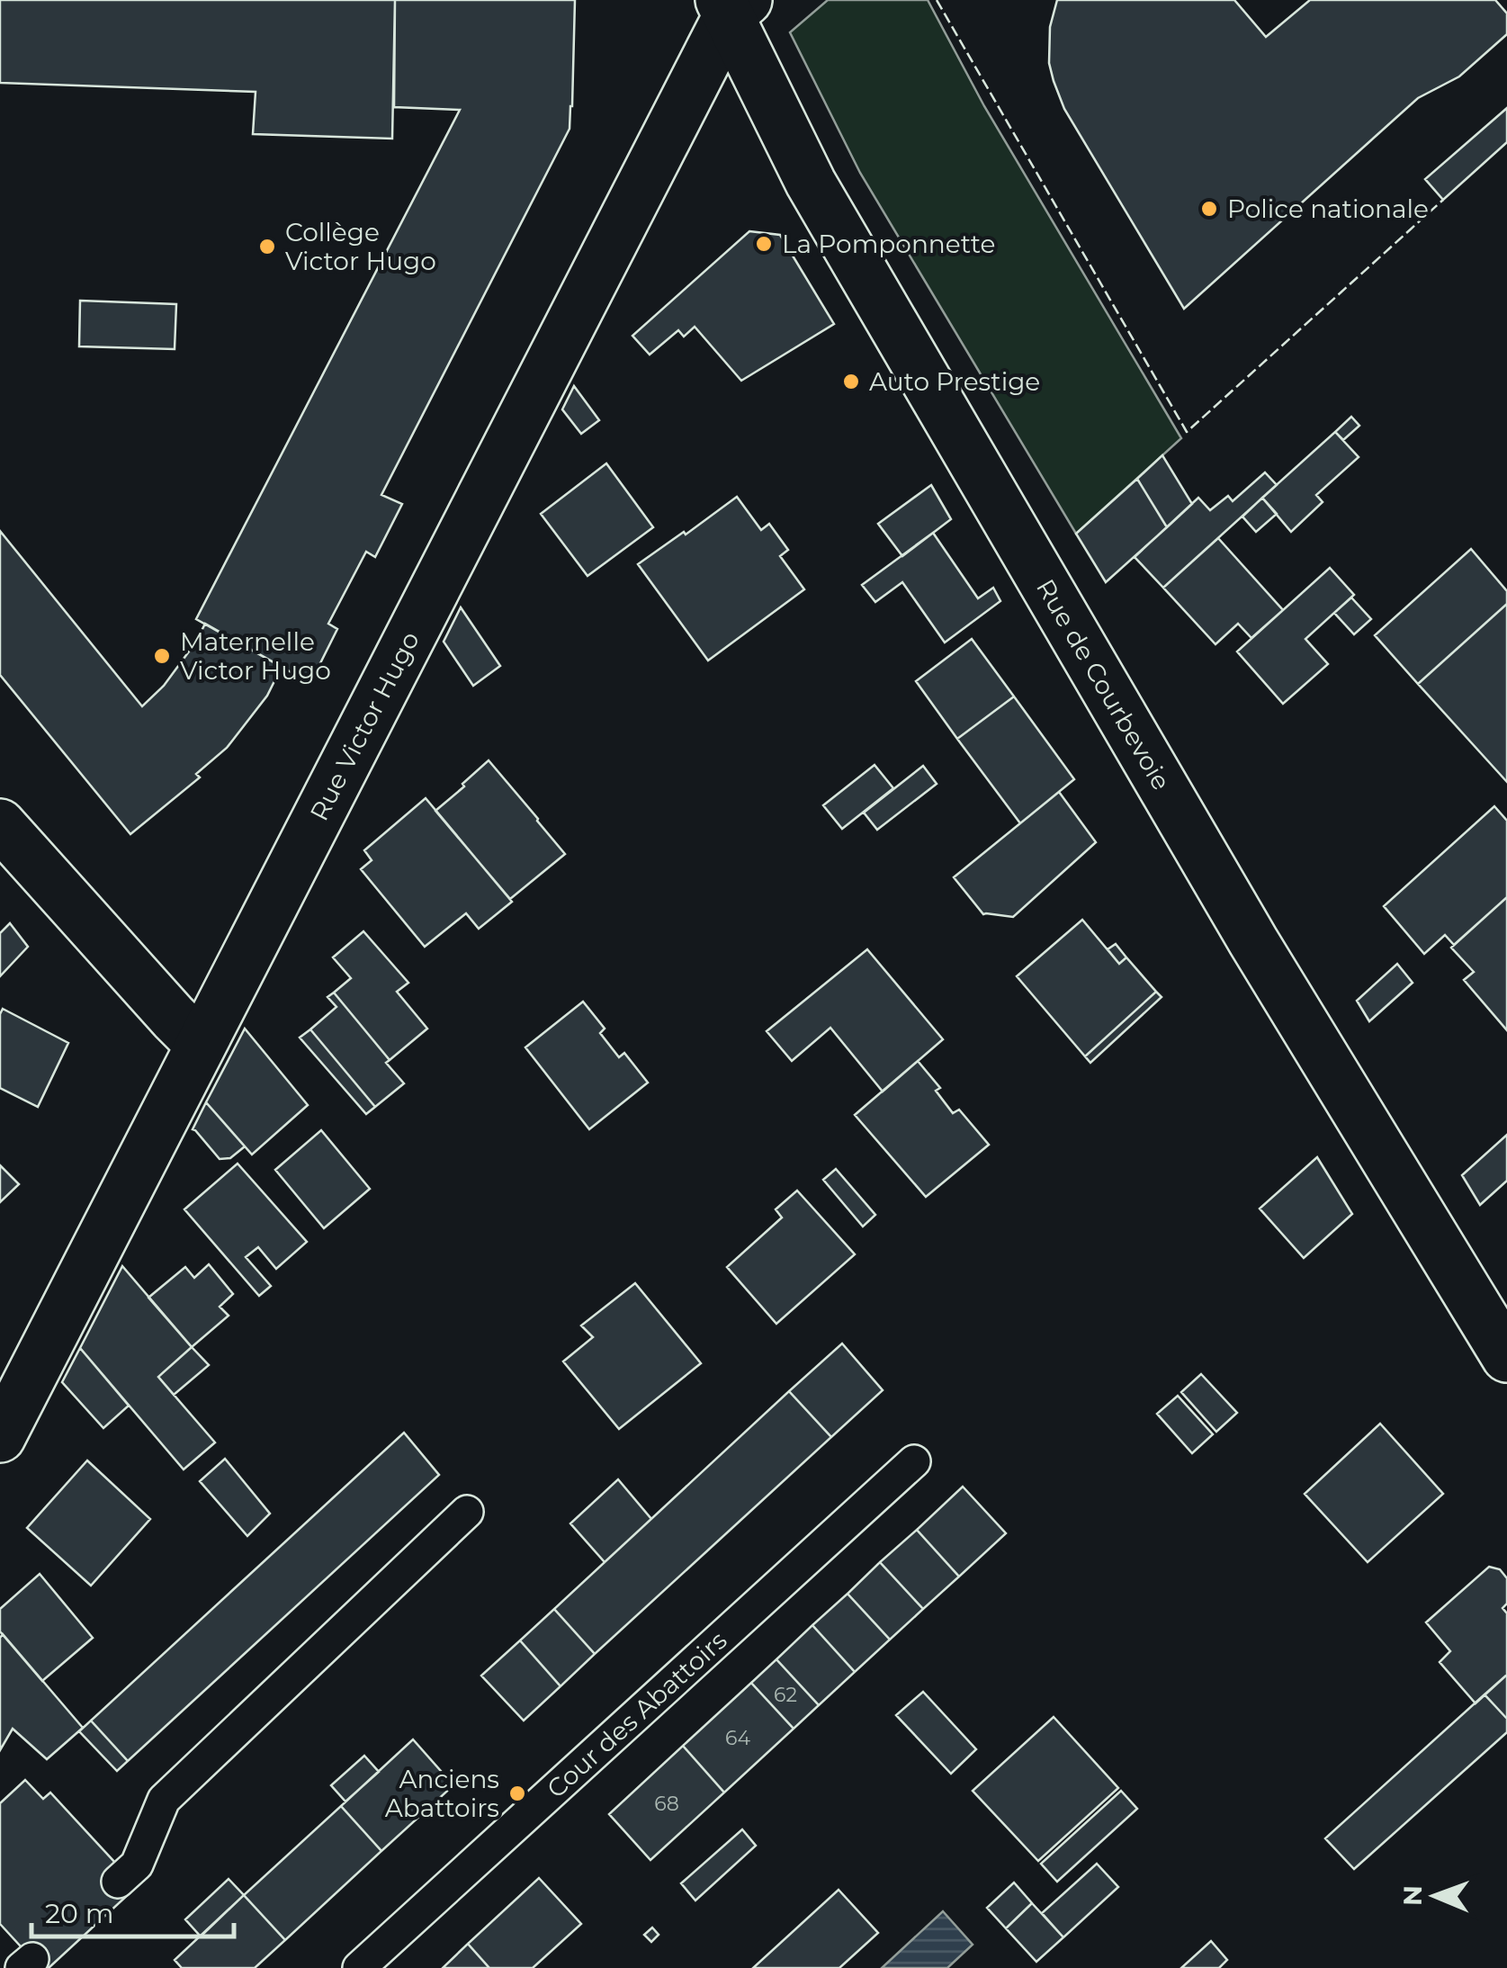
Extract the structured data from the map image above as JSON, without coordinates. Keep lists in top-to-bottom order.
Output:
{
  "streets": {
    "street": ["Rue de Courbevoie", "Rue Victor Hugo"],
    "lane": ["Cour des Abattoirs"]
  },
  "crossings": [
    ["Rue de Courbevoie", "Rue Victor Hugo"]
  ],
  "places": [
    "Police nationale",
    "La Pomponnette",
    "Collège Victor Hugo",
    "Auto Prestige",
    "Maternelle Victor Hugo",
    "Anciens Abattoirs"
  ],
  "house_numbers": ["62", "64", "68"],
  "scale_bar": "20 m",
  "north": "left"
}
